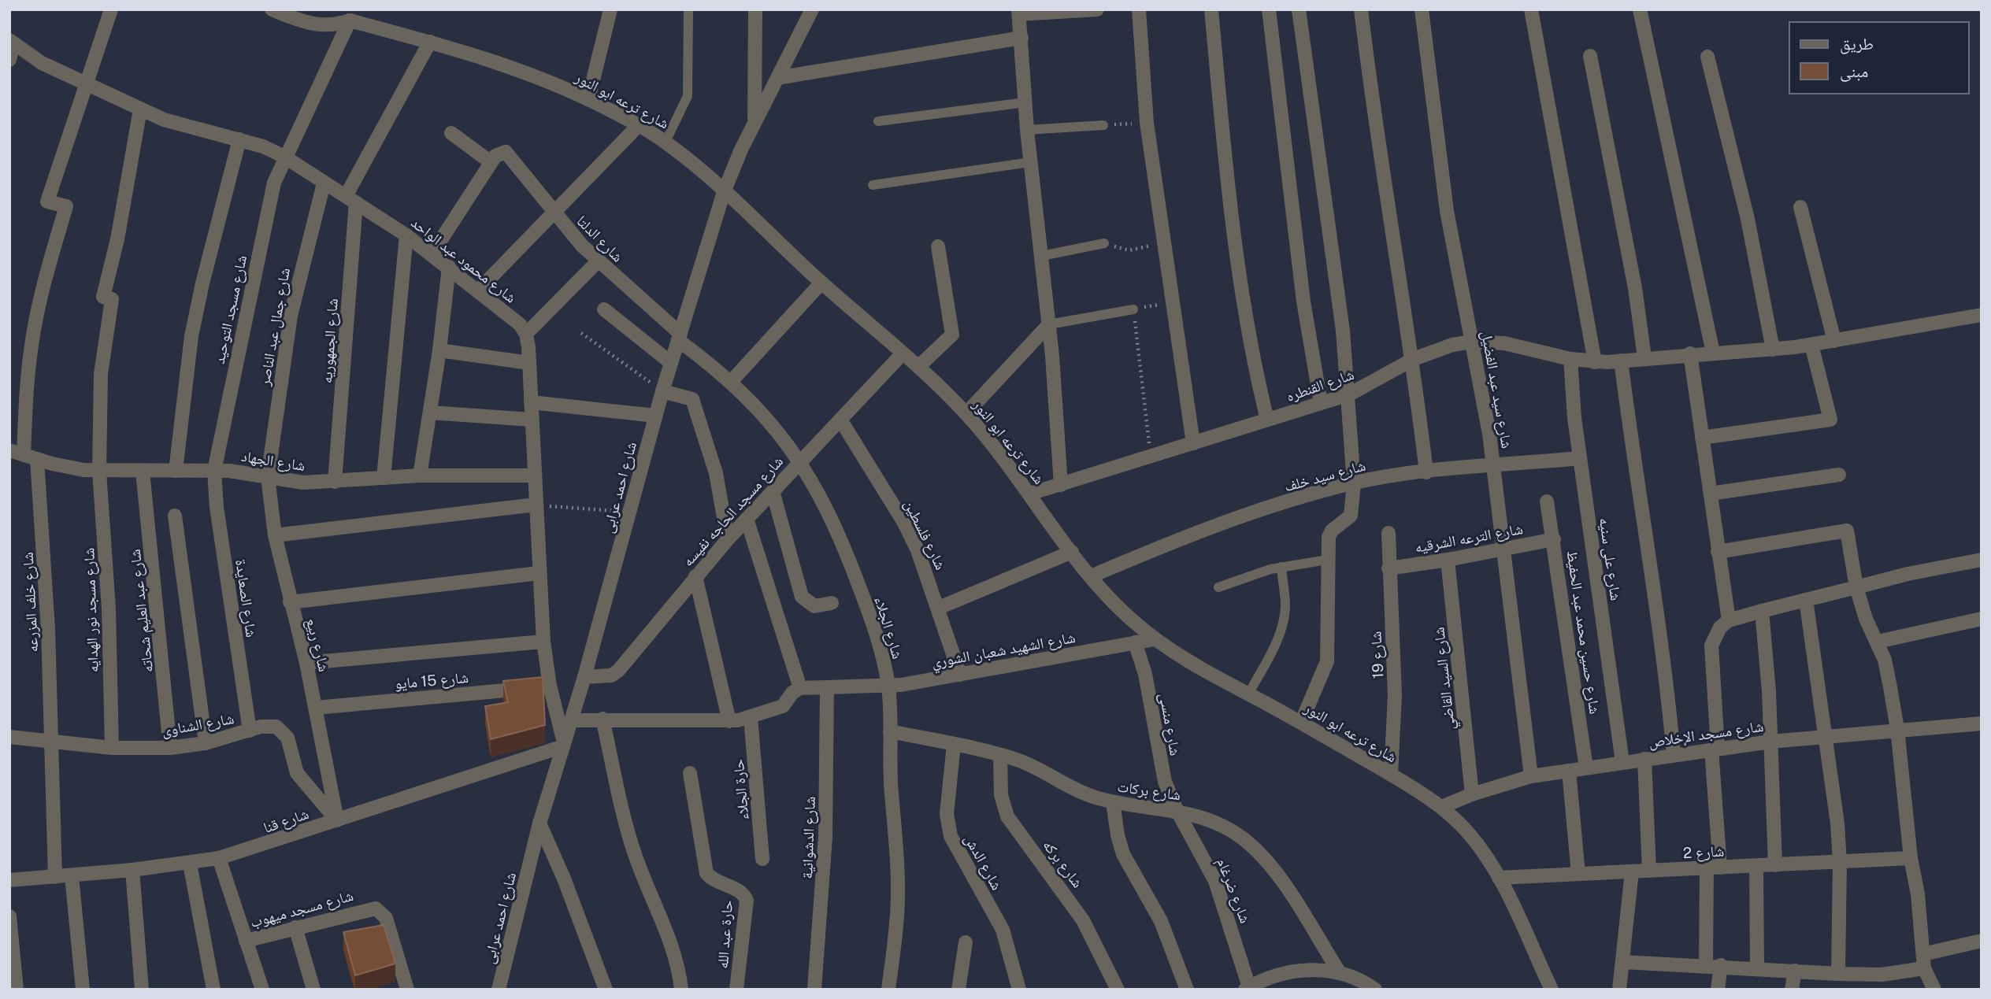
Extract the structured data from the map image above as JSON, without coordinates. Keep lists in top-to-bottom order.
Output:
{
  "streets": {
    "street": [
      "شارع ترعه ابو النور",
      "شارع الدلتا",
      "شارع محمود عبد الواحد",
      "شارع مسجد التوحيد",
      "شارع جمال عبد الناصر",
      "شارع الجمهوريه",
      "شارع القنطره",
      "شارع سيد عبد الفضيل",
      "شارع الجهاد",
      "شارع سيد خلف",
      "شارع احمد عرابى",
      "شارع مسجد الحاجه نفيسه",
      "شارع فلسطين",
      "شارع الترعه الشرقيه",
      "شارع على سنيه",
      "شارع الصعايدة",
      "شارع خلف المزرعه",
      "شارع مسجد نور الهدايه",
      "شارع عبد العليم شحاته",
      "شارع الجلاء",
      "شارع حسين محمد عبد الحفيظ",
      "شارع ربيع",
      "شارع الشهيد شعبان الشوري",
      "شارع 19",
      "شارع السيد القاضي",
      "شارع 15 مايو",
      "شارع الشناوى",
      "شارع منسى",
      "شارع مسجد الإخلاص",
      "حارة الجلاء",
      "شارع بركات",
      "شارع قنا",
      "شارع الدشوانية",
      "شارع 2",
      "شارع الدش",
      "شارع بركه",
      "شارع ضرغام",
      "شارع مسجد ميهوب",
      "حارة عبد الله"
    ]
  },
  "crossings": [
    ["شارع ترعه ابو النور", "شارع مسجد التوحيد"],
    ["شارع ترعه ابو النور", "شارع القنطره"],
    ["شارع ترعه ابو النور", "شارع سيد خلف"],
    ["شارع ترعه ابو النور", "شارع احمد عرابى"],
    ["شارع ترعه ابو النور", "شارع مسجد الحاجه نفيسه"],
    ["شارع ترعه ابو النور", "شارع الشهيد شعبان الشوري"],
    ["شارع ترعه ابو النور", "شارع 19"],
    ["شارع ترعه ابو النور", "شارع مسجد الإخلاص"],
    ["شارع ترعه ابو النور", "شارع 2"],
    ["شارع الدلتا", "شارع احمد عرابى"],
    ["شارع الدلتا", "شارع الجلاء"],
    ["شارع محمود عبد الواحد", "شارع مسجد التوحيد"],
    ["شارع محمود عبد الواحد", "شارع جمال عبد الناصر"],
    ["شارع محمود عبد الواحد", "شارع الجمهوريه"],
    ["شارع محمود عبد الواحد", "شارع خلف المزرعه"],
    ["شارع محمود عبد الواحد", "شارع مسجد نور الهدايه"],
    ["شارع مسجد التوحيد", "شارع الجهاد"],
    ["شارع مسجد التوحيد", "شارع الصعايدة"],
    ["شارع جمال عبد الناصر", "شارع الجهاد"],
    ["شارع جمال عبد الناصر", "شارع ربيع"],
    ["شارع الجمهوريه", "شارع الجهاد"],
    ["شارع القنطره", "شارع سيد عبد الفضيل"],
    ["شارع القنطره", "شارع على سنيه"],
    ["شارع سيد عبد الفضيل", "شارع سيد خلف"],
    ["شارع سيد عبد الفضيل", "شارع الترعه الشرقيه"],
    ["شارع سيد عبد الفضيل", "شارع مسجد الإخلاص"],
    ["شارع الجهاد", "شارع الصعايدة"],
    ["شارع الجهاد", "شارع خلف المزرعه"],
    ["شارع الجهاد", "شارع مسجد نور الهدايه"],
    ["شارع الجهاد", "شارع عبد العليم شحاته"],
    ["شارع الجهاد", "شارع ربيع"],
    ["شارع سيد خلف", "شارع على سنيه"],
    ["شارع احمد عرابى", "شارع مسجد الحاجه نفيسه"],
    ["شارع احمد عرابى", "شارع الجلاء"],
    ["شارع احمد عرابى", "شارع قنا"],
    ["شارع مسجد الحاجه نفيسه", "شارع فلسطين"],
    ["شارع مسجد الحاجه نفيسه", "شارع الجلاء"],
    ["شارع فلسطين", "شارع الشهيد شعبان الشوري"],
    ["شارع الترعه الشرقيه", "شارع حسين محمد عبد الحفيظ"],
    ["شارع الترعه الشرقيه", "شارع 19"],
    ["شارع الترعه الشرقيه", "شارع السيد القاضي"],
    ["شارع على سنيه", "شارع مسجد الإخلاص"],
    ["شارع الصعايدة", "شارع الشناوى"],
    ["شارع خلف المزرعه", "شارع الشناوى"],
    ["شارع خلف المزرعه", "شارع قنا"],
    ["شارع مسجد نور الهدايه", "شارع الشناوى"],
    ["شارع عبد العليم شحاته", "شارع الشناوى"],
    ["شارع الجلاء", "شارع الشهيد شعبان الشوري"],
    ["شارع الجلاء", "شارع بركات"],
    ["شارع حسين محمد عبد الحفيظ", "شارع مسجد الإخلاص"],
    ["شارع ربيع", "شارع 15 مايو"],
    ["شارع ربيع", "شارع الشناوى"],
    ["شارع ربيع", "شارع قنا"],
    ["شارع الشهيد شعبان الشوري", "شارع منسى"],
    ["شارع الشهيد شعبان الشوري", "شارع الدشوانية"],
    ["شارع السيد القاضي", "شارع مسجد الإخلاص"],
    ["شارع الشناوى", "شارع قنا"],
    ["شارع منسى", "شارع بركات"],
    ["شارع منسى", "شارع ضرغام"],
    ["شارع بركات", "شارع الدش"],
    ["شارع بركات", "شارع بركه"],
    ["شارع بركات", "شارع ضرغام"]
  ],
  "legend": ["طريق", "مبنى"]
}
